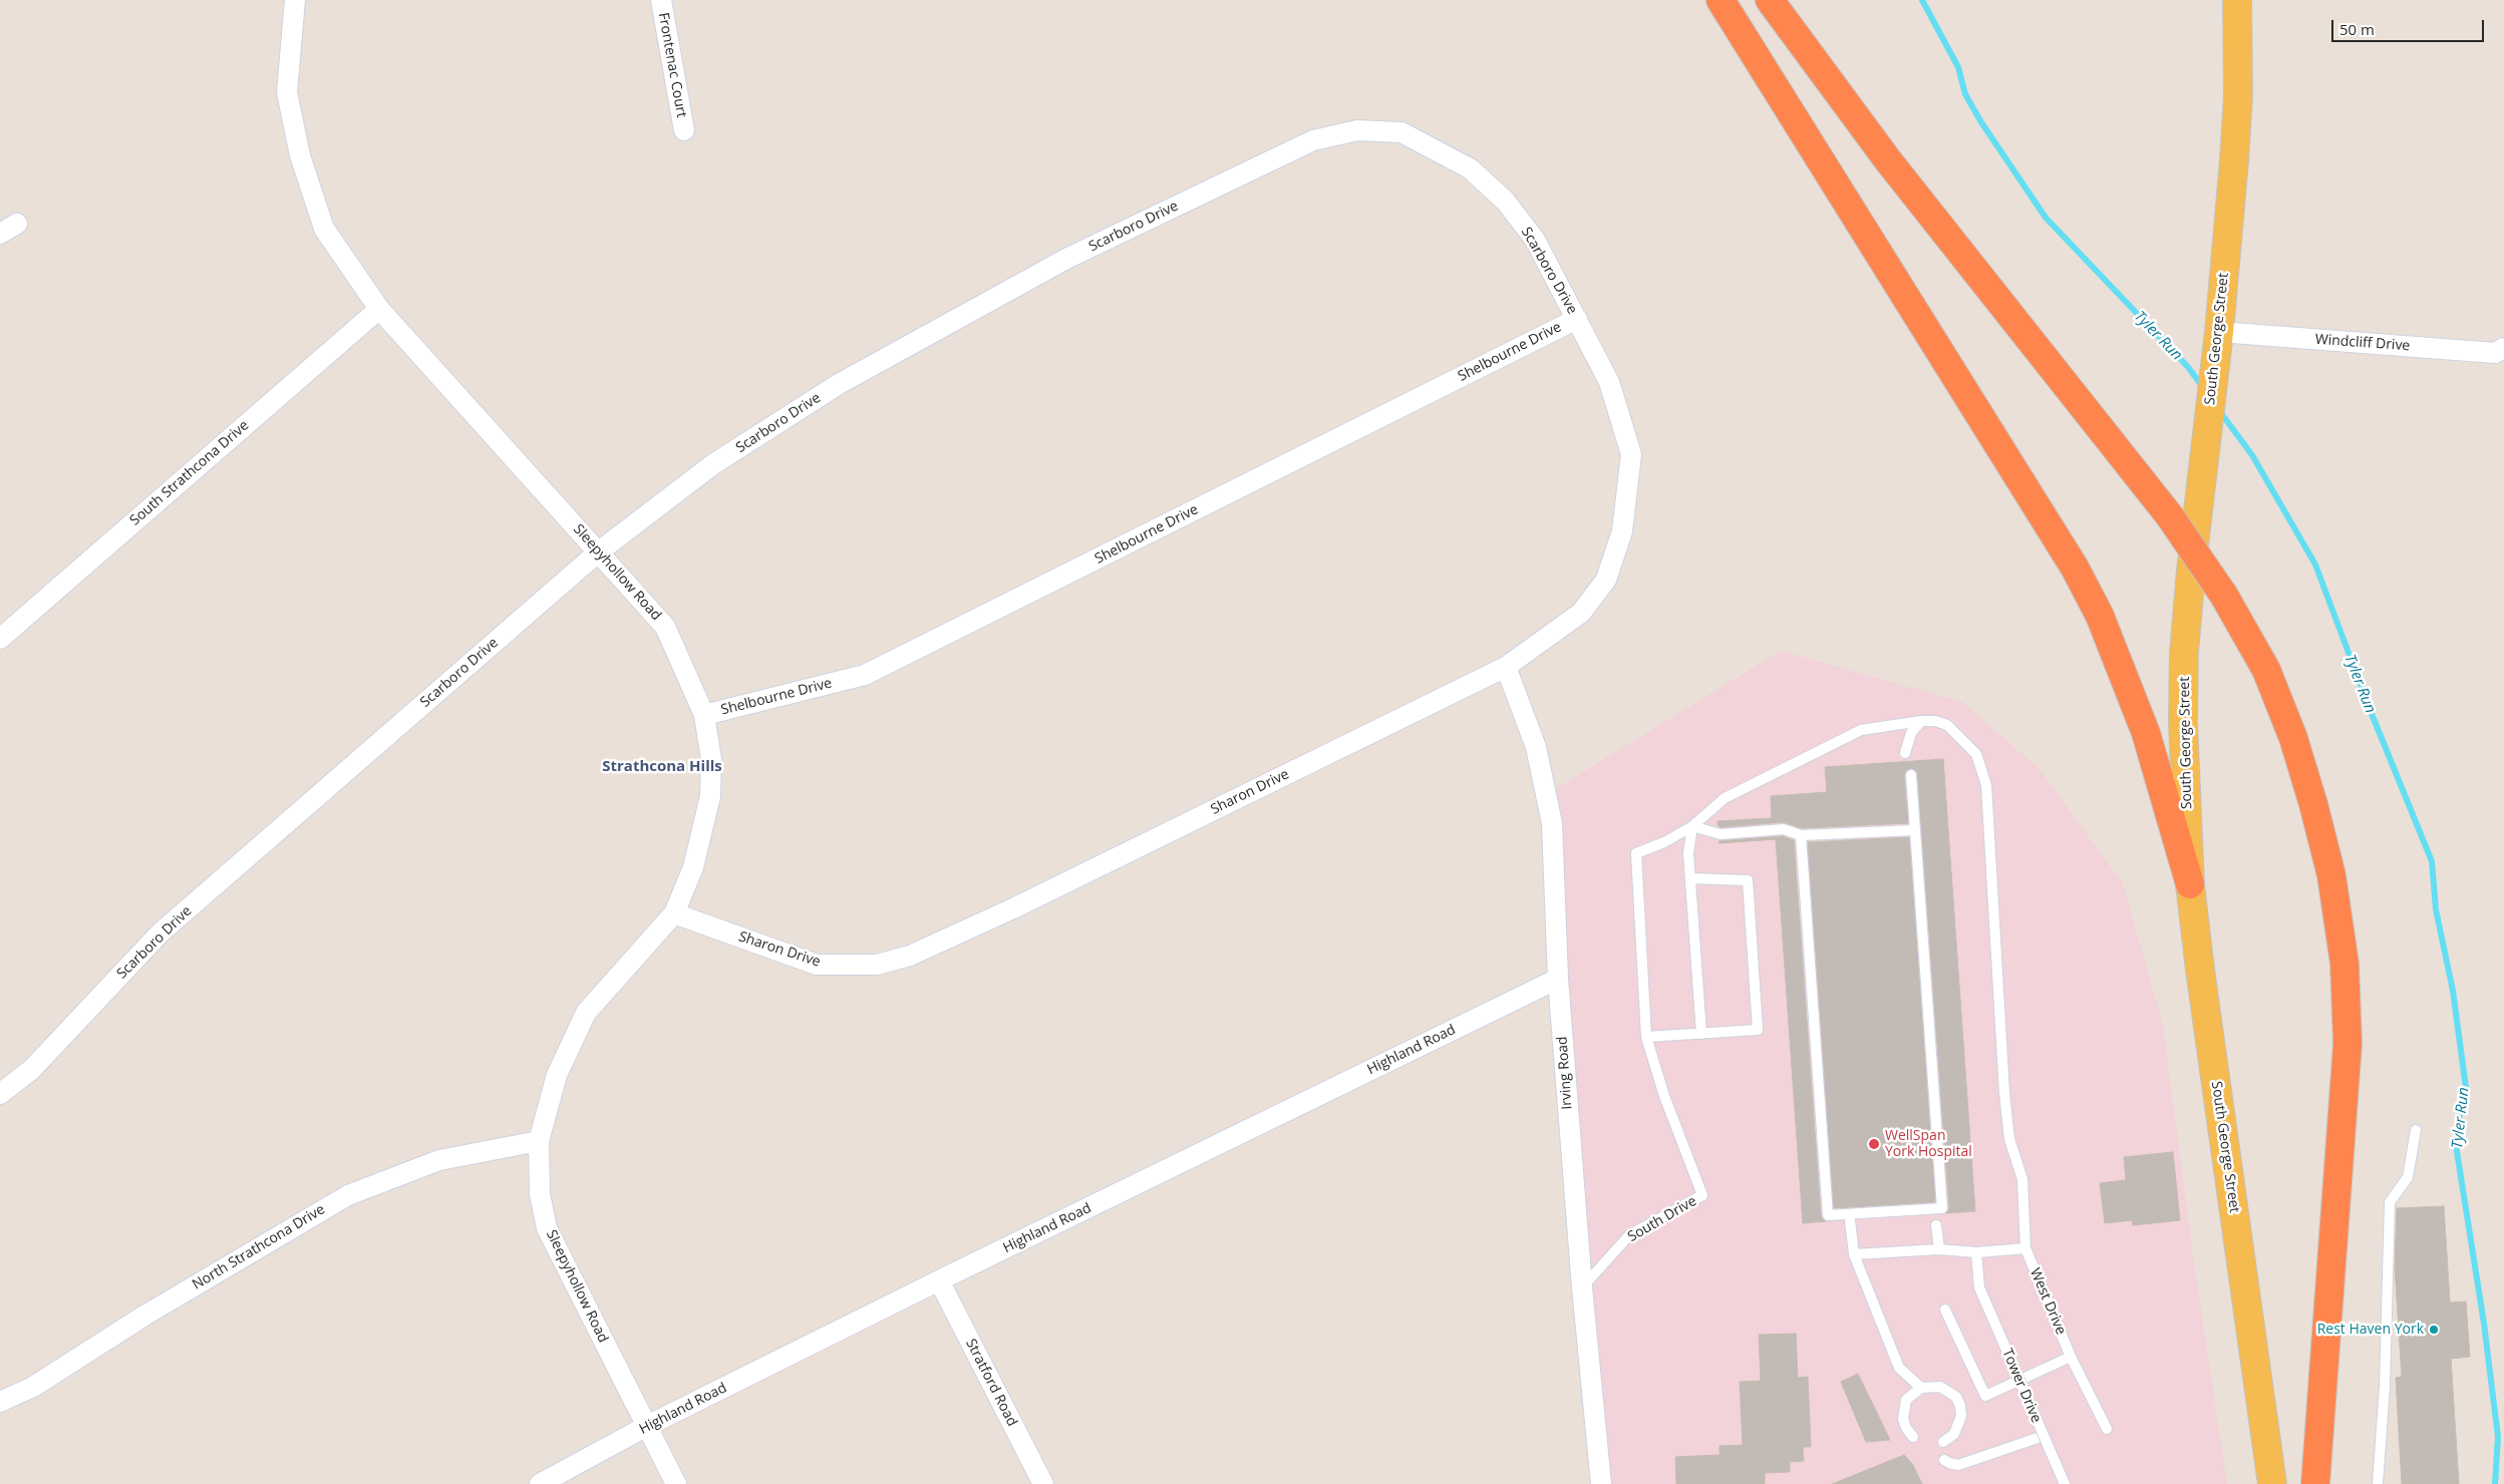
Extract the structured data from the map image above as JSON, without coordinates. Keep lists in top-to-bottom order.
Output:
{
  "streets": {
    "main road": ["South George Street"],
    "street": [
      "Frontenac Court",
      "Scarboro Drive",
      "Windcliff Drive",
      "Shelbourne Drive",
      "South Strathcona Drive",
      "Sleepyhollow Road",
      "Sharon Drive",
      "Highland Road",
      "Irving Road",
      "North Strathcona Drive",
      "Stratford Road"
    ],
    "lane": ["South Drive", "West Drive", "Tower Drive"]
  },
  "crossings": [
    ["Scarboro Drive", "Shelbourne Drive"],
    ["Scarboro Drive", "Sleepyhollow Road"],
    ["Scarboro Drive", "Sharon Drive"],
    ["South George Street", "Windcliff Drive"],
    ["Shelbourne Drive", "Sleepyhollow Road"],
    ["South Strathcona Drive", "Sleepyhollow Road"],
    ["Sleepyhollow Road", "Sharon Drive"],
    ["Sleepyhollow Road", "Highland Road"],
    ["Sleepyhollow Road", "North Strathcona Drive"],
    ["Sharon Drive", "Irving Road"],
    ["Highland Road", "Irving Road"],
    ["Highland Road", "Stratford Road"],
    ["Irving Road", "South Drive"]
  ],
  "districts": ["Strathcona Hills"],
  "water": ["Tyler Run"],
  "places": ["WellSpan York Hospital", "Rest Haven York"],
  "scale_bar": "50 m"
}
